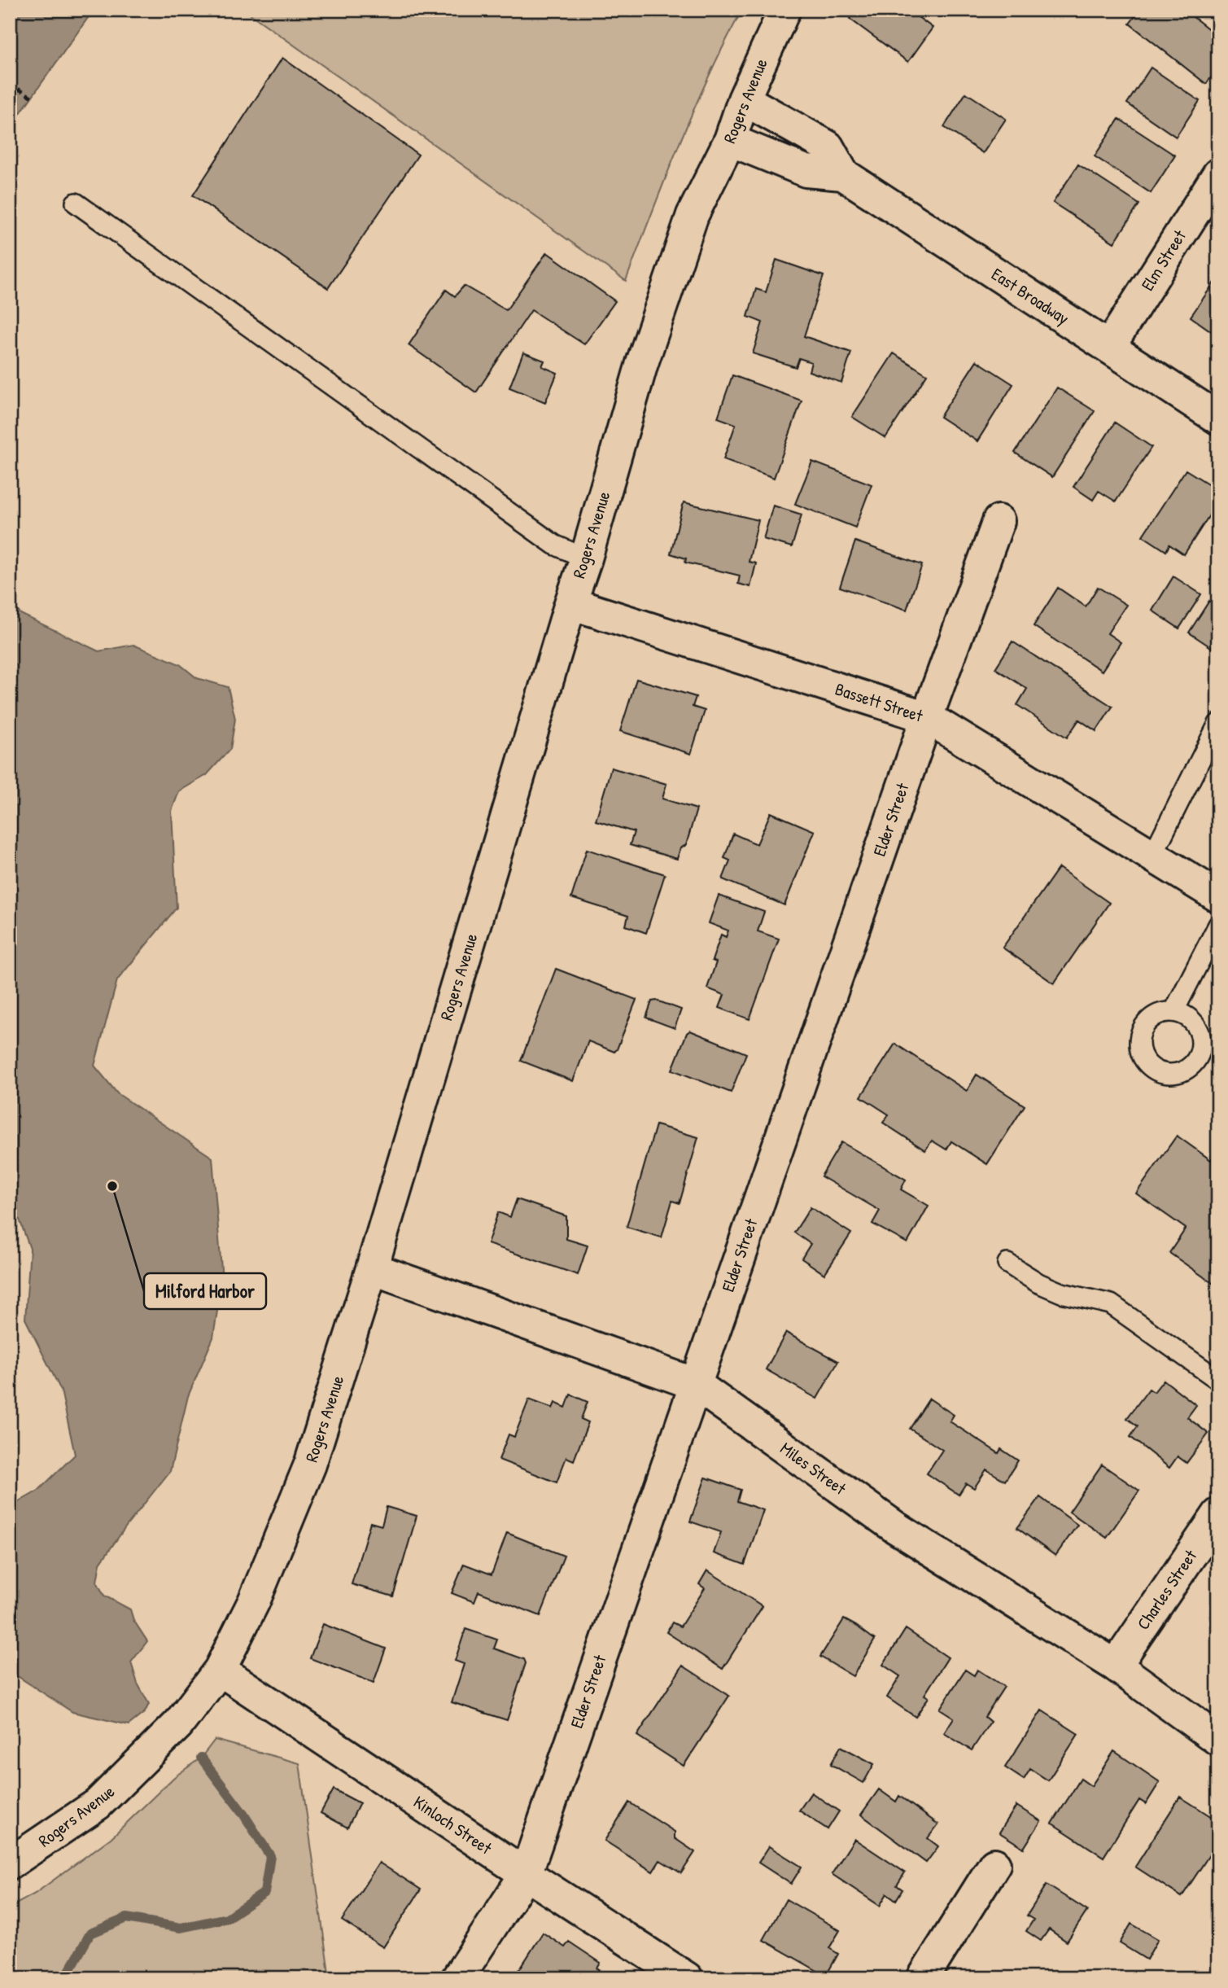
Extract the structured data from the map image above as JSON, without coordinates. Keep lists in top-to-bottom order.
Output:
{
  "streets": {
    "street": [
      "Rogers Avenue",
      "Elm Street",
      "East Broadway",
      "Bassett Street",
      "Elder Street",
      "Miles Street",
      "Charles Street",
      "Kinloch Street"
    ]
  },
  "crossings": [
    ["Rogers Avenue", "East Broadway"],
    ["Rogers Avenue", "Bassett Street"],
    ["Rogers Avenue", "Miles Street"],
    ["Rogers Avenue", "Kinloch Street"],
    ["Elm Street", "East Broadway"],
    ["Bassett Street", "Elder Street"],
    ["Elder Street", "Miles Street"],
    ["Elder Street", "Kinloch Street"],
    ["Miles Street", "Charles Street"]
  ],
  "places": ["Milford Harbor"]
}
